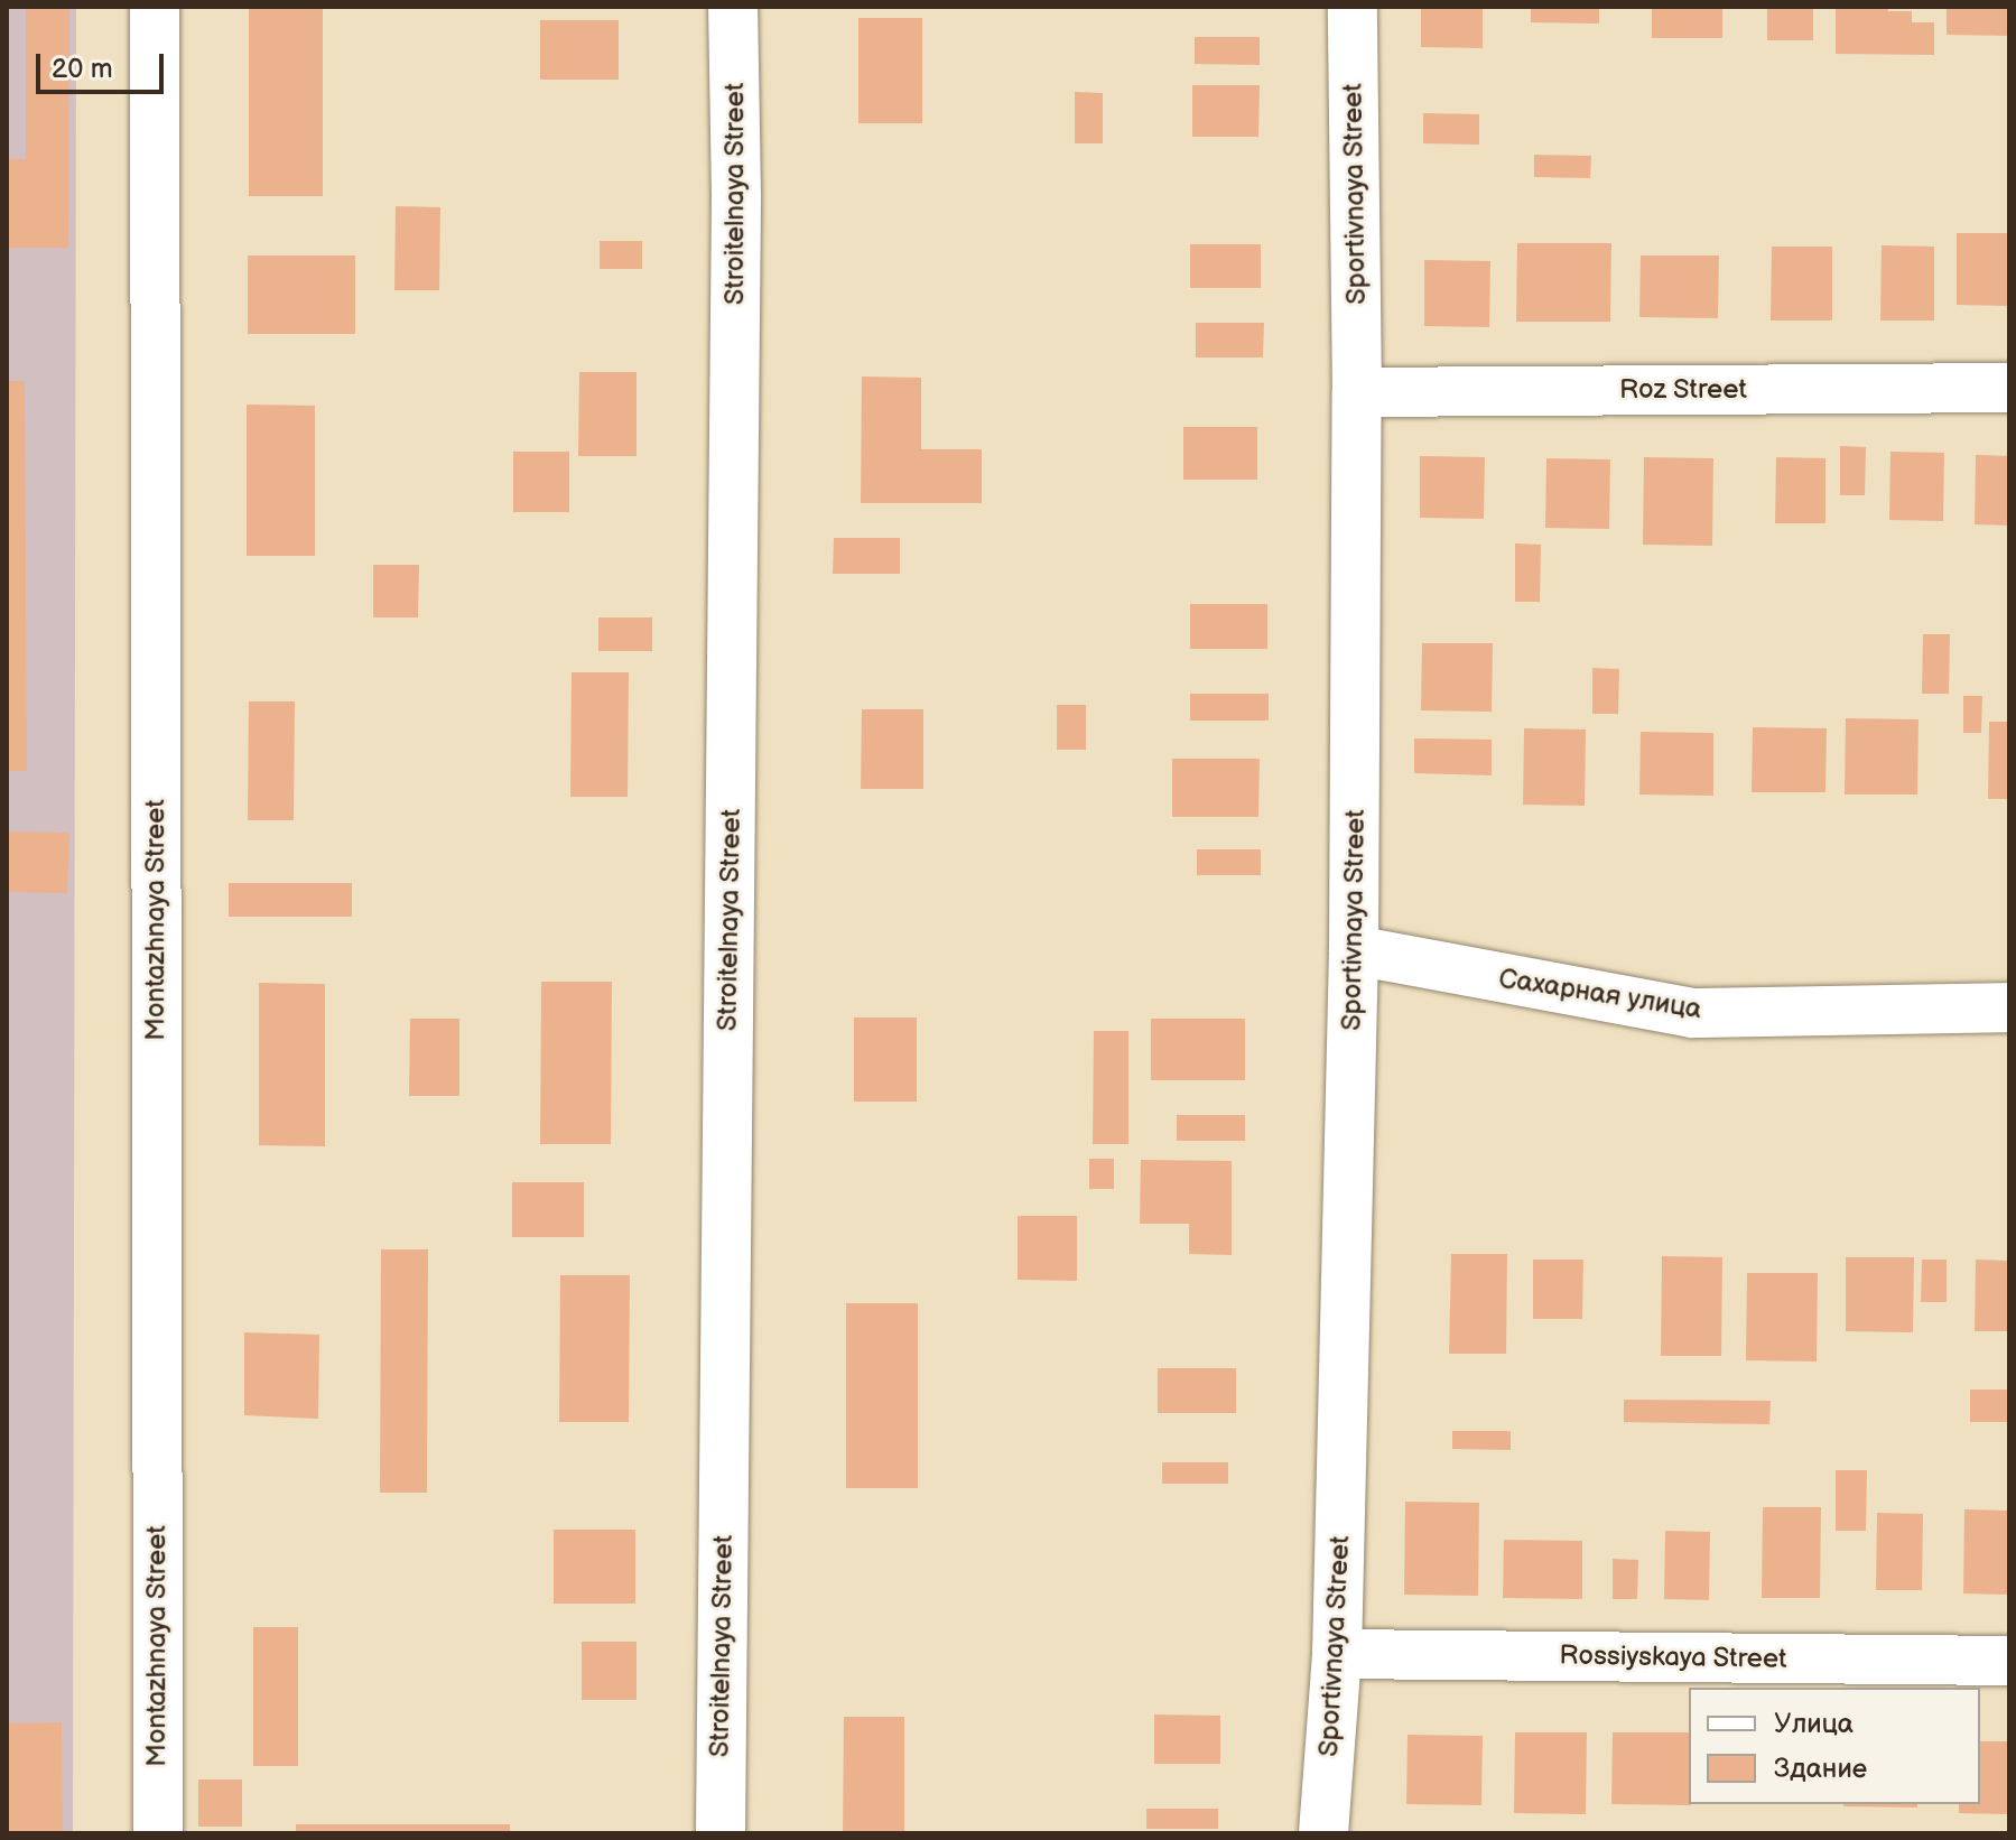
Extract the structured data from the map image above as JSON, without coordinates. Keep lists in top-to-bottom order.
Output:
{
  "streets": {
    "street": [
      "Stroitelnaya Street",
      "Sportivnaya Street",
      "Roz Street",
      "Montazhnaya Street",
      "Сахарная улица",
      "Rossiyskaya Street"
    ]
  },
  "crossings": [
    ["Sportivnaya Street", "Roz Street"],
    ["Sportivnaya Street", "Сахарная улица"],
    ["Sportivnaya Street", "Rossiyskaya Street"]
  ],
  "legend": ["Улица", "Здание"],
  "scale_bar": "20 m"
}
